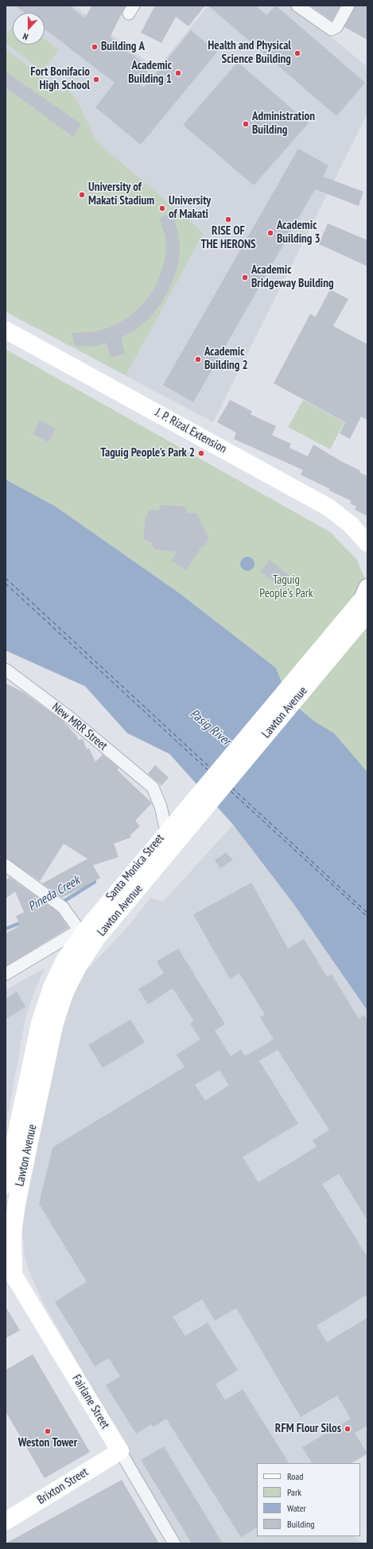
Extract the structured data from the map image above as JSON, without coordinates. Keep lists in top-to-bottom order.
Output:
{
  "streets": {
    "main road": [
      "J. P. Rizal Extension",
      "Lawton Avenue",
      "Fairlane Street",
      "Brixton Street"
    ],
    "street": ["New MRR Street", "Santa Monica Street"]
  },
  "crossings": [
    ["Lawton Avenue", "Fairlane Street"],
    ["New MRR Street", "Santa Monica Street"],
    ["Fairlane Street", "Brixton Street"]
  ],
  "water": ["Pasig River", "Pineda Creek"],
  "parks": ["Taguig People's Park"],
  "places": [
    "Building A",
    "Health and Physical Science Building",
    "Academic Building 1",
    "Fort Bonifacio High School",
    "Administration Building",
    "University of Makati Stadium",
    "University of Makati",
    "RISE OF THE HERONS",
    "Academic Building 3",
    "Academic Bridgeway Building",
    "Academic Building 2",
    "Taguig People's Park 2",
    "RFM Flour Silos",
    "Weston Tower"
  ],
  "legend": [
    "Road",
    "Park",
    "Water",
    "Building"
  ],
  "north": "bottom"
}
